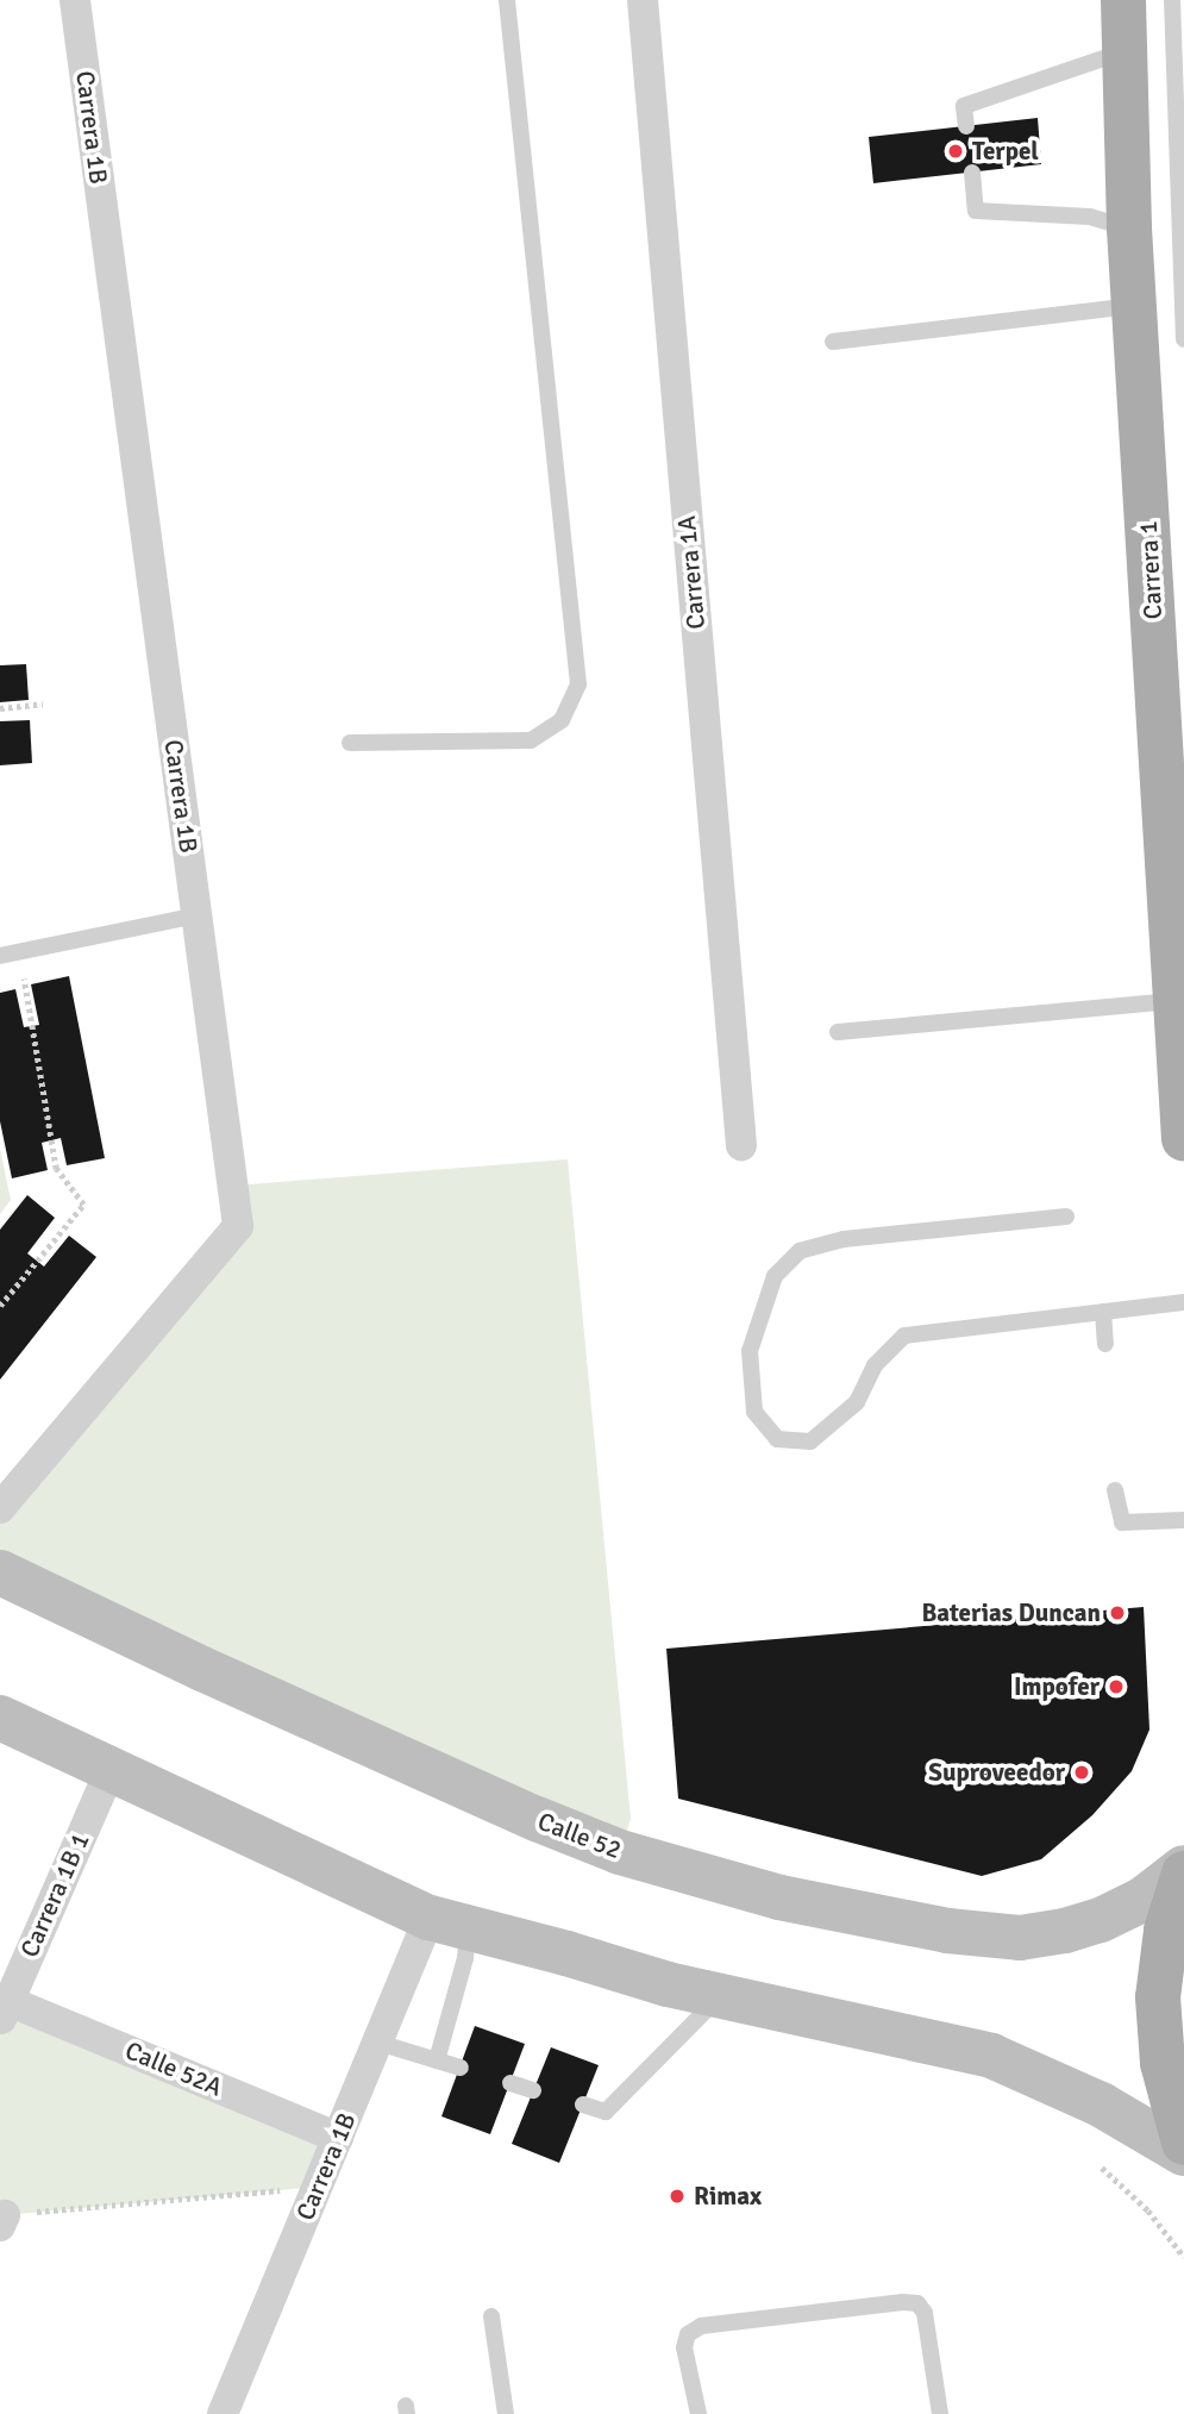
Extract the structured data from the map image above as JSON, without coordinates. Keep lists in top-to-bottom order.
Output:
{
  "streets": {
    "main road": ["Carrera 1", "Calle 52"],
    "street": [
      "Carrera 1B",
      "Carrera 1A",
      "Carrera 1B 1",
      "Calle 52A"
    ]
  },
  "crossings": [
    ["Carrera 1B", "Calle 52A"],
    ["Carrera 1B 1", "Calle 52A"]
  ],
  "places": [
    "Terpel",
    "Baterias Duncan",
    "Impofer",
    "Suproveedor",
    "Rimax"
  ]
}
